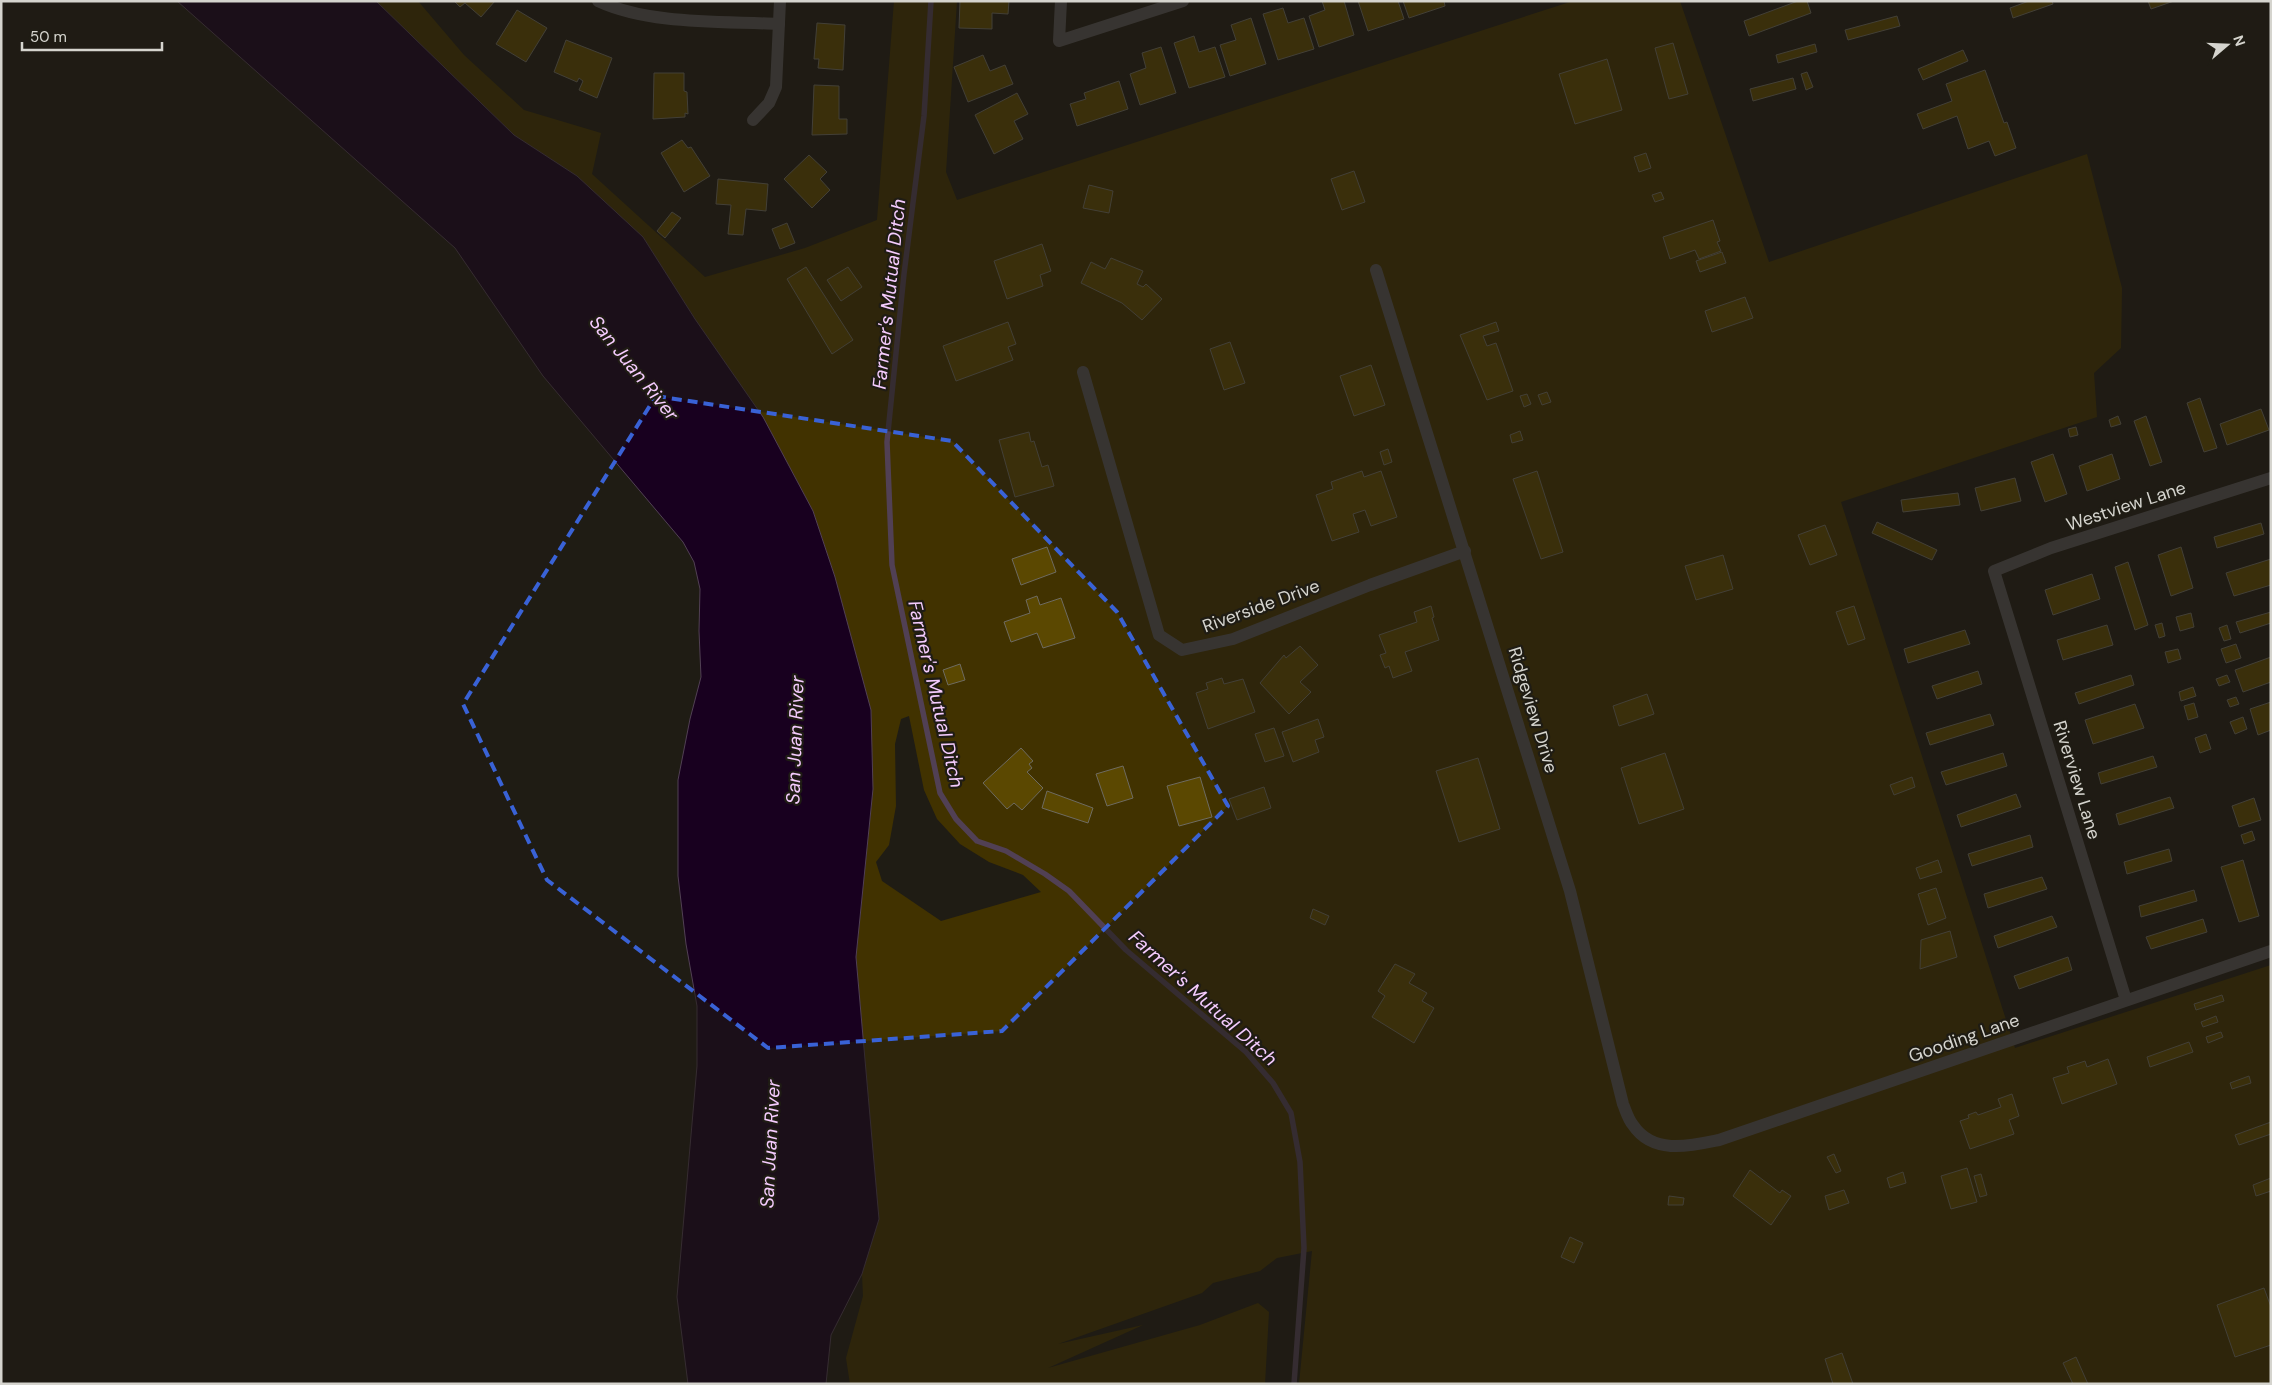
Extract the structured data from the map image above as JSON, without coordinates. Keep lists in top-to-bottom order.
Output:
{
  "streets": {
    "street": [
      "Westview Lane",
      "Riverside Drive",
      "Ridgeview Drive",
      "Riverview Lane",
      "Gooding Lane"
    ]
  },
  "crossings": [
    ["Westview Lane", "Riverview Lane"],
    ["Riverside Drive", "Ridgeview Drive"],
    ["Ridgeview Drive", "Gooding Lane"],
    ["Riverview Lane", "Gooding Lane"]
  ],
  "water": ["Farmer's Mutual Ditch", "San Juan River"],
  "scale_bar": "50 m",
  "north": "right"
}
